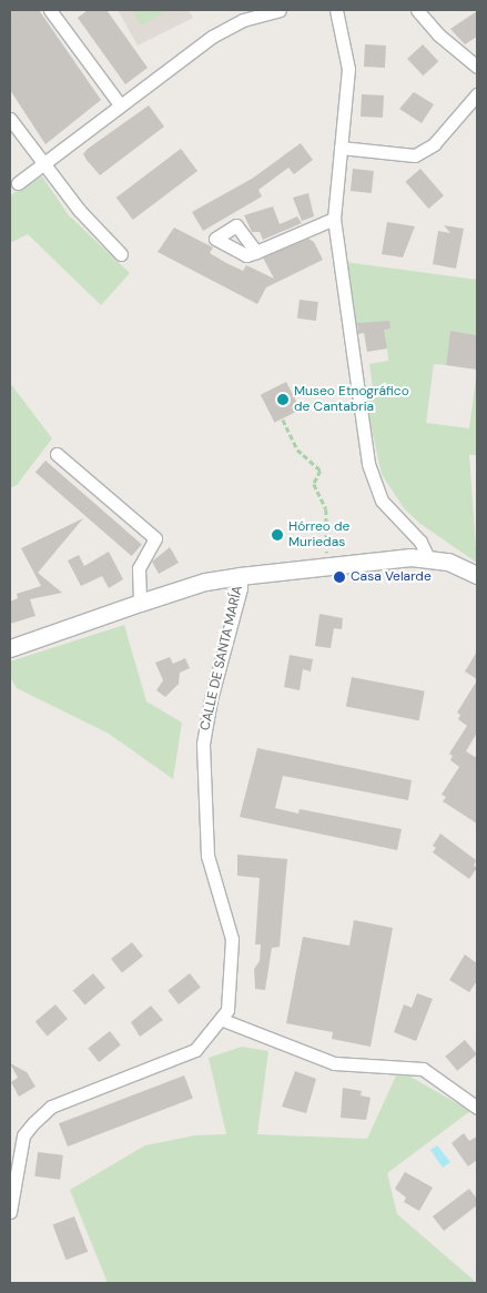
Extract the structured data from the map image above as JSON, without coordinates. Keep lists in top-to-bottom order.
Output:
{
  "streets": {
    "street": ["CALLE DE SANTA MARÍA"]
  },
  "places": ["Museo Etnográfico de Cantabria", "Hórreo de Muriedas", "Casa Velarde"]
}
